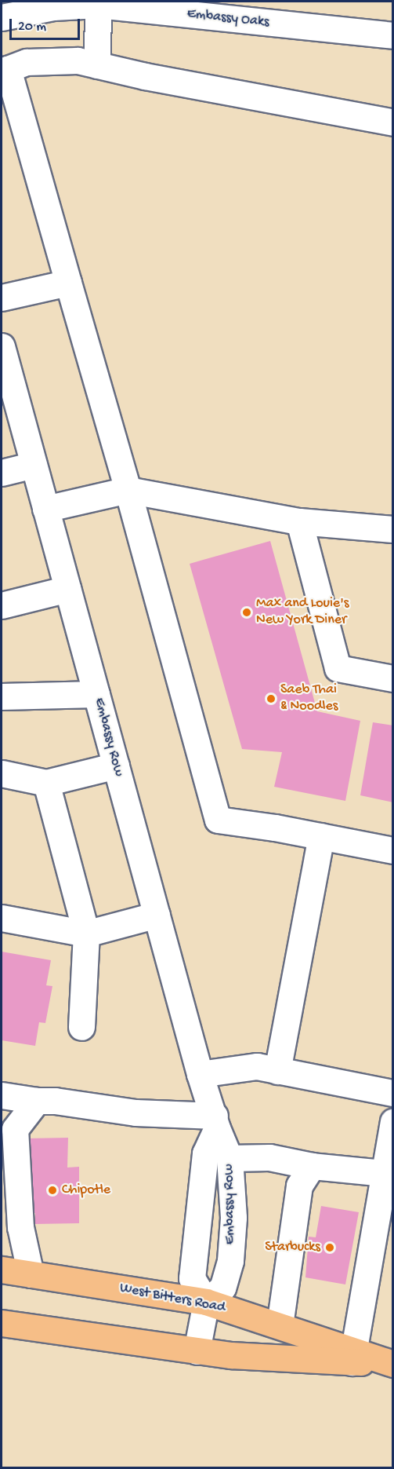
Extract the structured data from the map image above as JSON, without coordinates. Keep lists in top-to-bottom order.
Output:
{
  "streets": {
    "main road": ["West Bitters Road"],
    "street": ["Embassy Oaks", "Embassy Row"]
  },
  "crossings": [
    ["Embassy Row", "West Bitters Road"]
  ],
  "places": [
    "Max and Louie's New York Diner",
    "Saeb Thai & Noodles",
    "Chipotle",
    "Starbucks"
  ],
  "scale_bar": "20 m"
}
